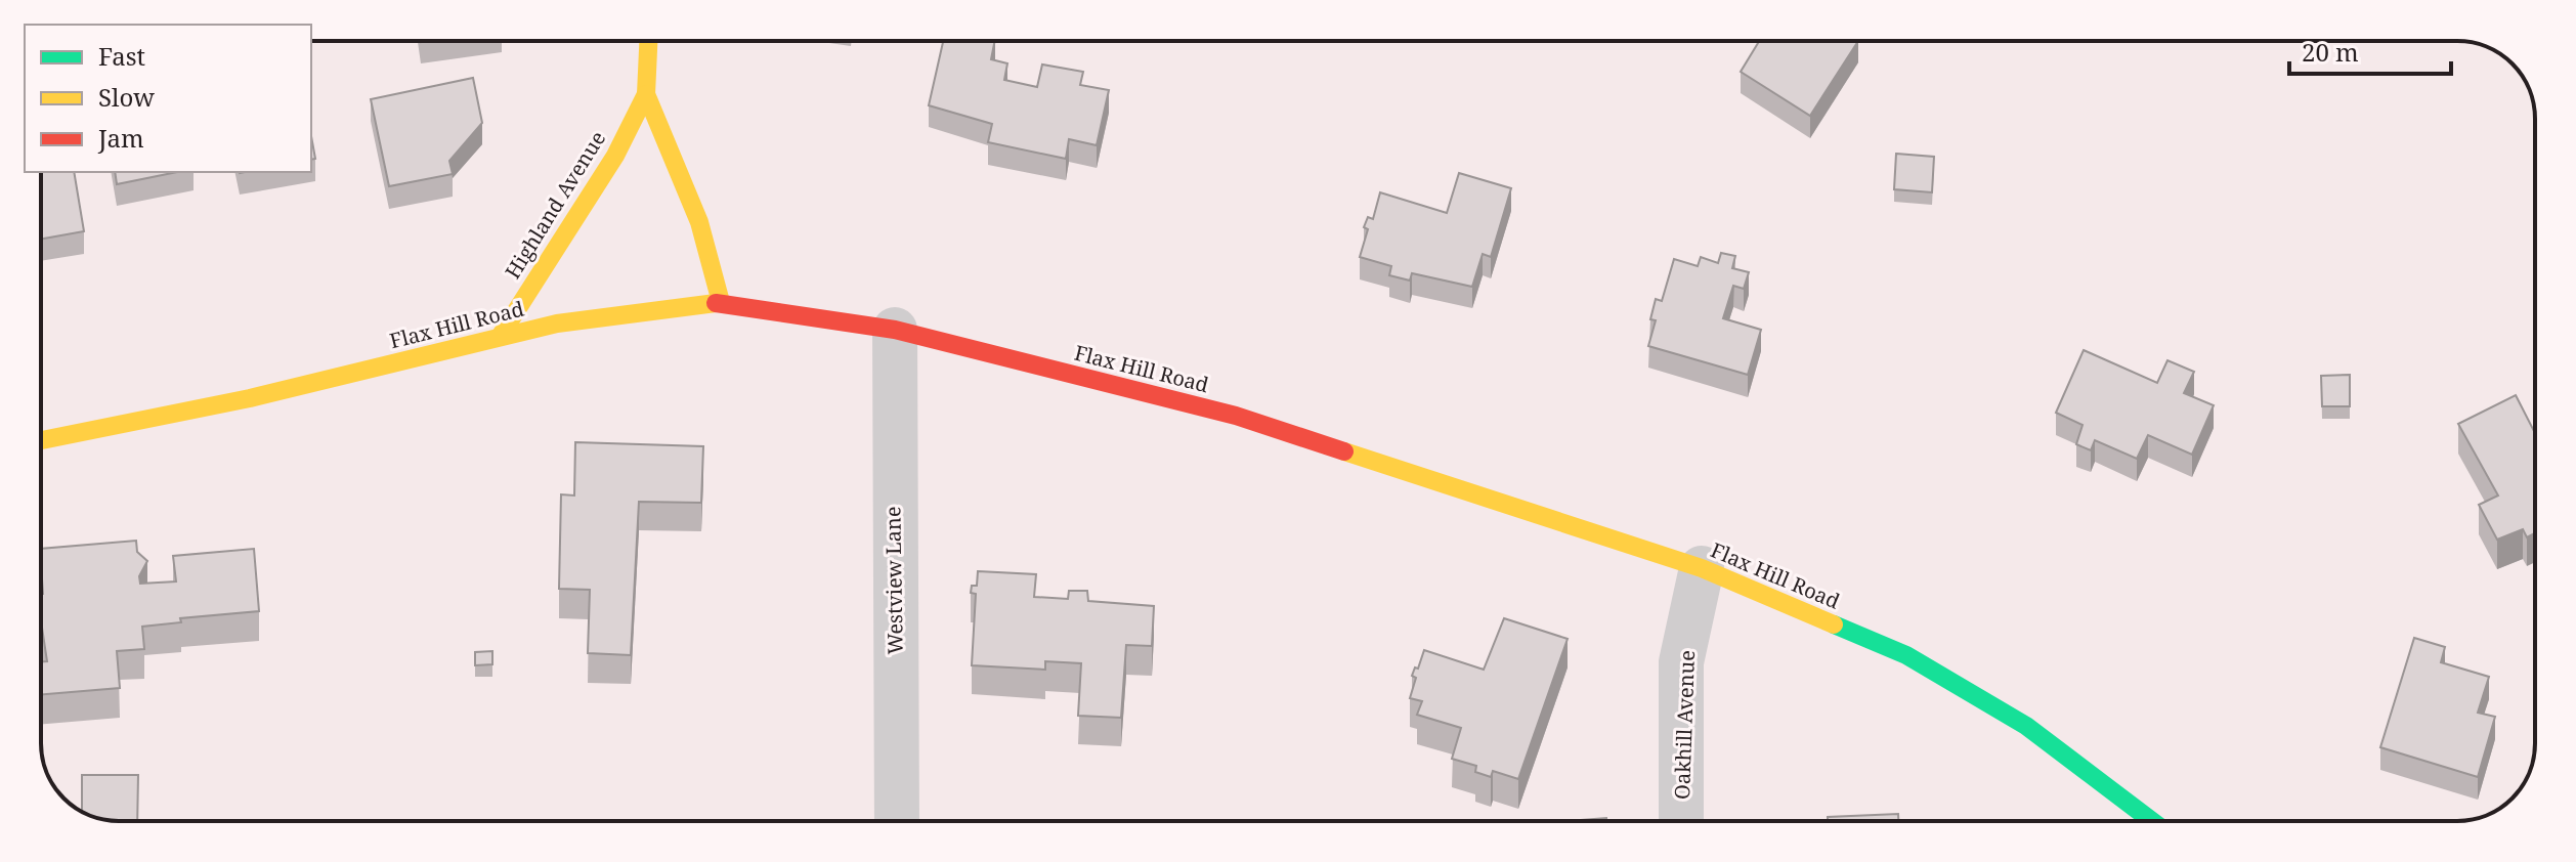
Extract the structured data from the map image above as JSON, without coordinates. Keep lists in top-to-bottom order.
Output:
{
  "streets": {
    "main road": ["Highland Avenue", "Flax Hill Road"],
    "street": ["Westview Lane", "Oakhill Avenue"]
  },
  "crossings": [
    ["Highland Avenue", "Flax Hill Road"],
    ["Flax Hill Road", "Westview Lane"],
    ["Flax Hill Road", "Oakhill Avenue"]
  ],
  "legend": ["Fast", "Slow", "Jam"],
  "scale_bar": "20 m"
}
